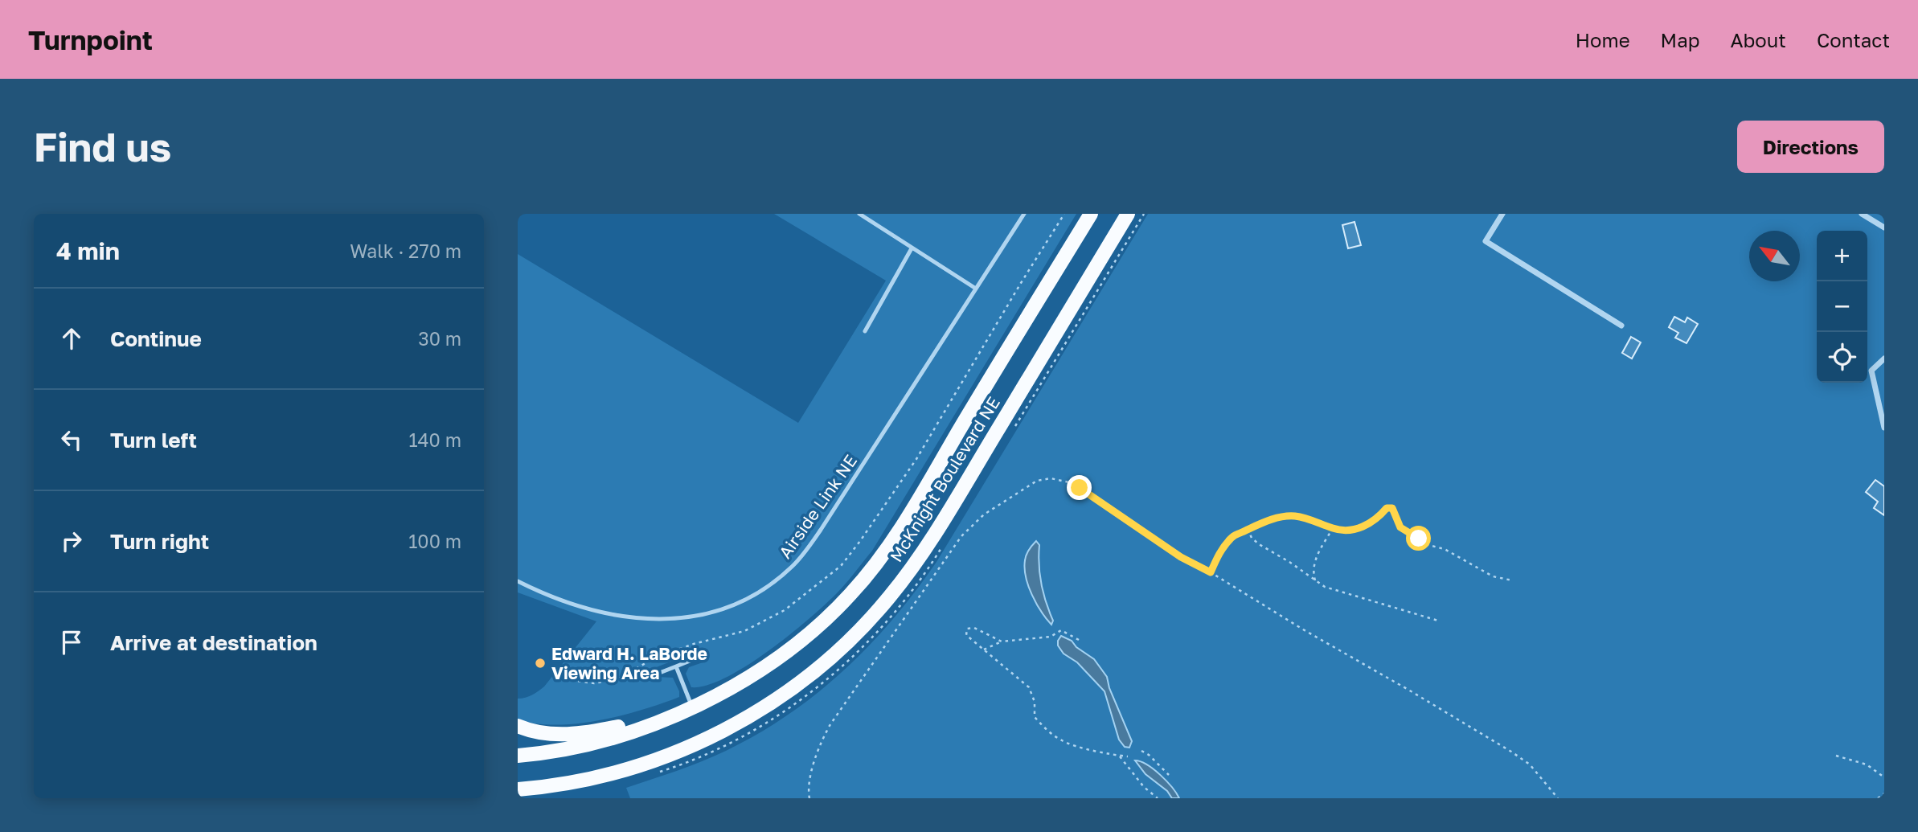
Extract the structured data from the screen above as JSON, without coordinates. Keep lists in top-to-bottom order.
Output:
{
  "streets": {
    "main road": ["McKnight Boulevard NE"],
    "lane": ["Airside Link NE"]
  },
  "places": ["Edward H. LaBorde Viewing Area"],
  "north": "top left",
  "page": {
    "header": "Turnpoint",
    "nav": [
      "Home",
      "Map",
      "About",
      "Contact"
    ],
    "buttons": "Directions",
    "title": "Find us",
    "heading": ["4 min", "Walk · 270 m"],
    "map_buttons": ["+", "−"],
    "list": [
      ["Continue", "30 m"],
      ["Turn left", "140 m"],
      ["Turn right", "100 m"],
      "Arrive at destination"
    ]
  }
}
